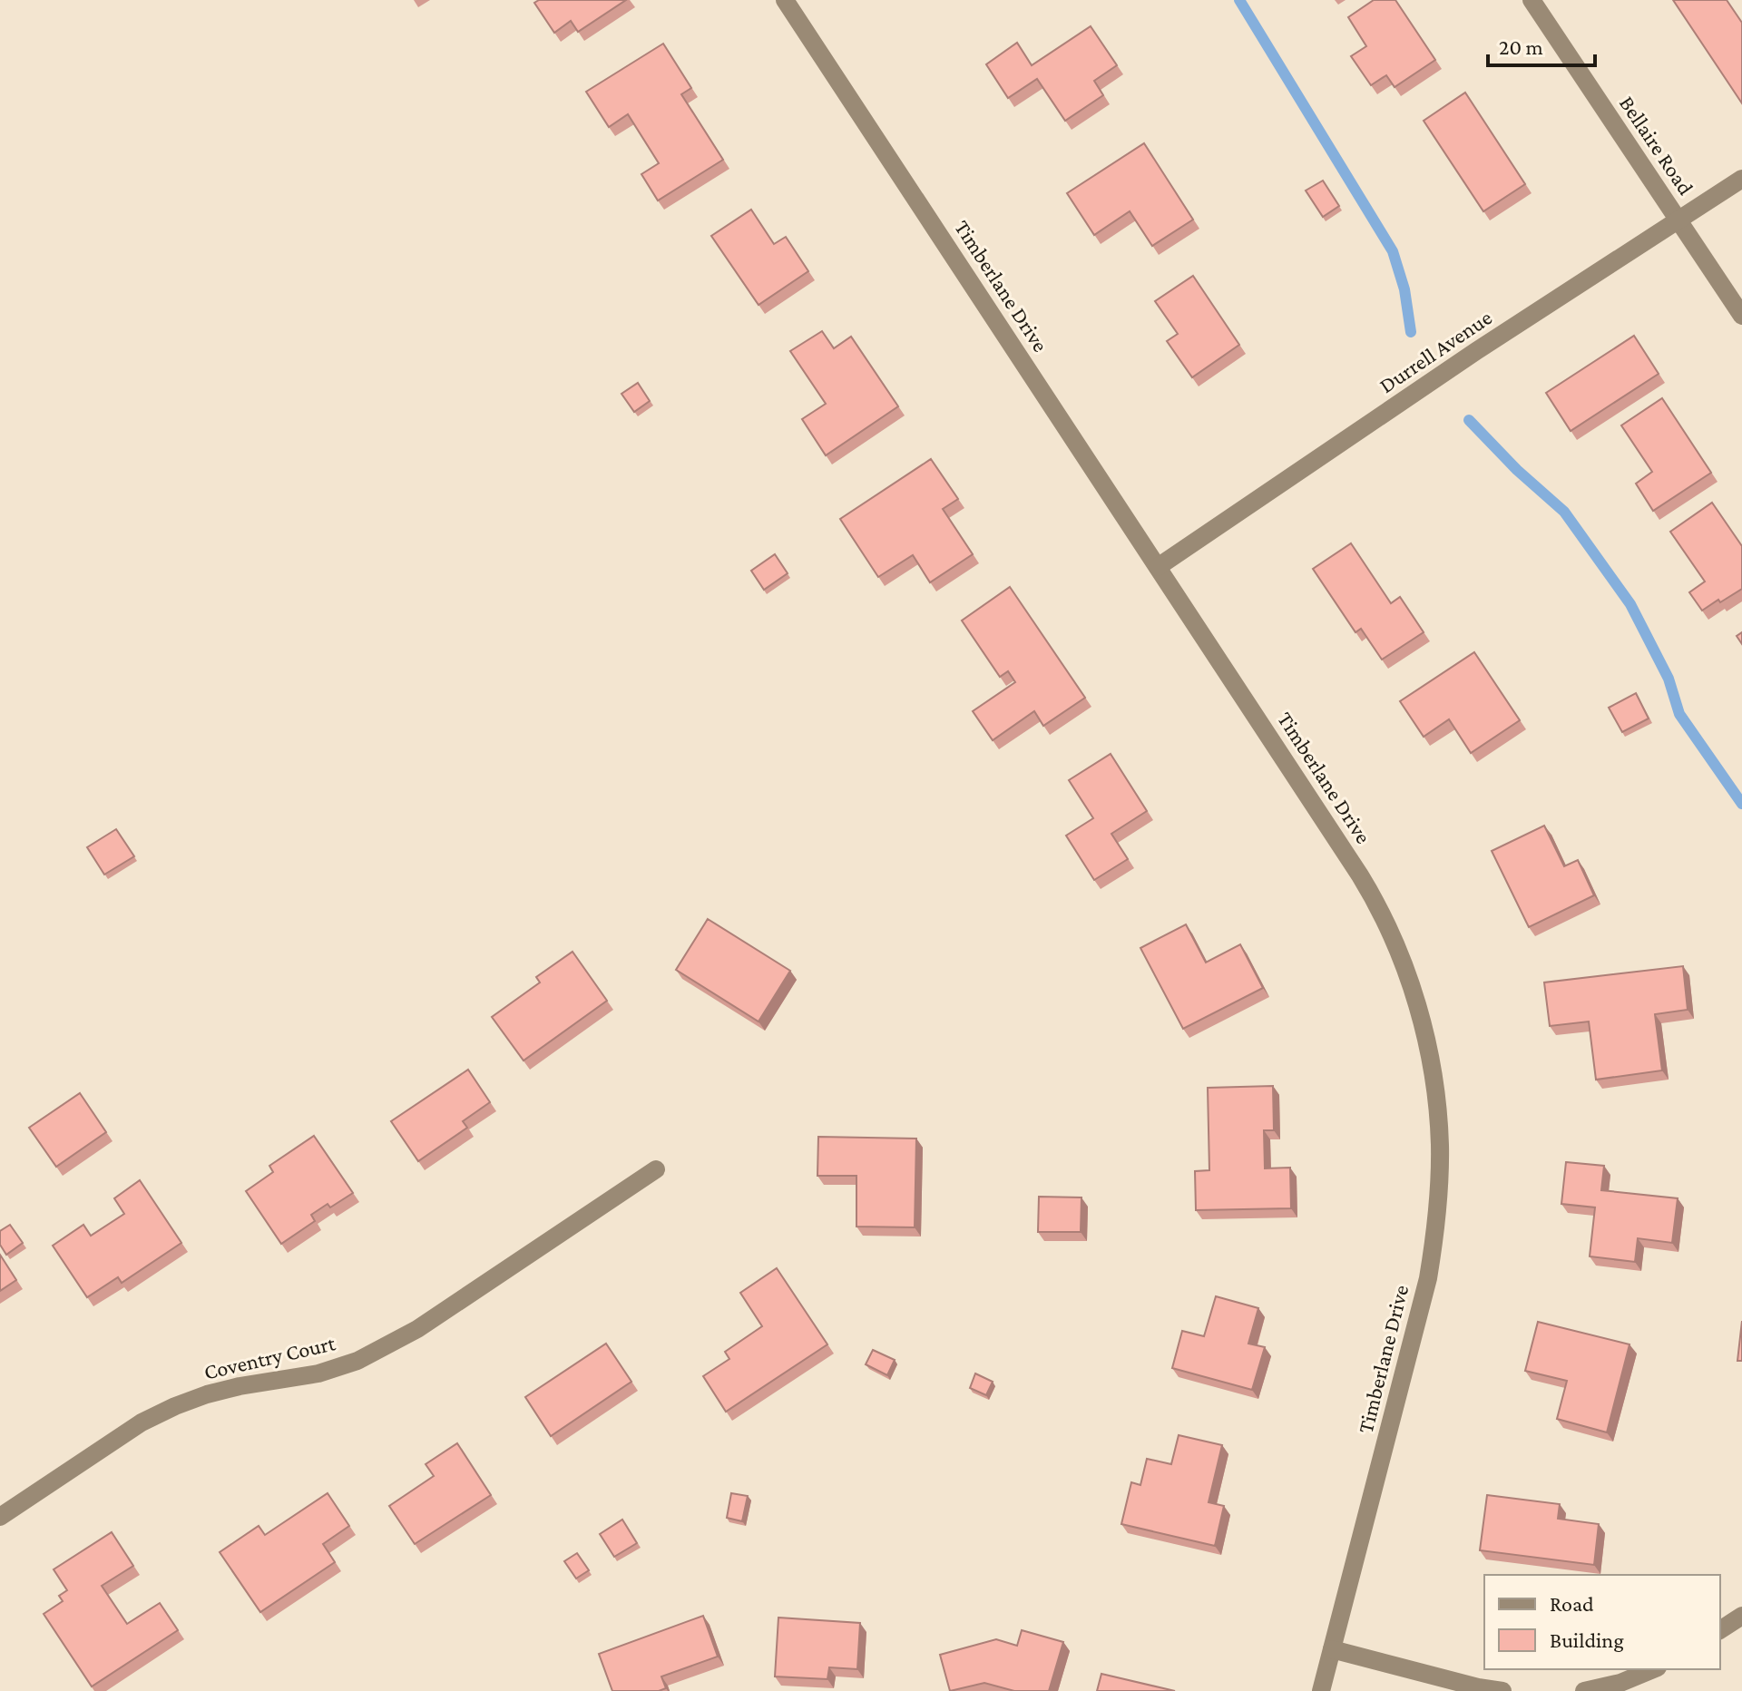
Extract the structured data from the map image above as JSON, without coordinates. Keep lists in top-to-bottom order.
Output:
{
  "streets": {
    "street": [
      "Bellaire Road",
      "Timberlane Drive",
      "Durrell Avenue",
      "Coventry Court"
    ]
  },
  "crossings": [
    ["Bellaire Road", "Durrell Avenue"],
    ["Timberlane Drive", "Durrell Avenue"]
  ],
  "legend": ["Road", "Building"],
  "scale_bar": "20 m"
}
